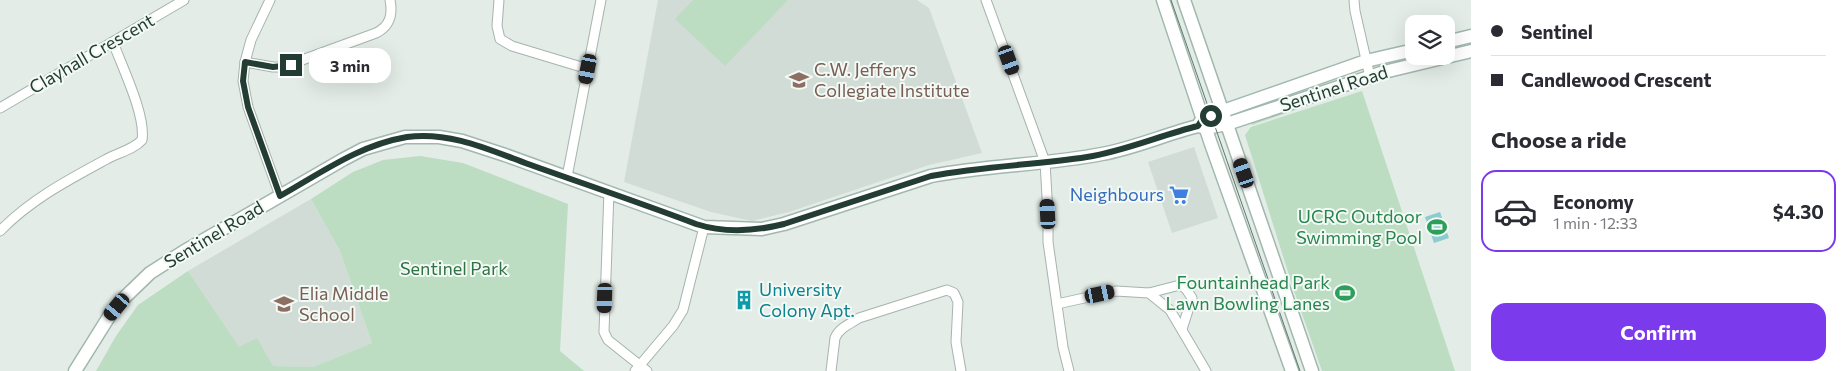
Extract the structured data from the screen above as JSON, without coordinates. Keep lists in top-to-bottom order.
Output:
{
  "streets": {
    "street": ["Clayhall Crescent", "Sentinel Road"]
  },
  "parks": ["Sentinel Park"],
  "places": {
    "school or university": ["C.W. Jefferys Collegiate Institute", "Elia Middle School"],
    "supermarket": ["Neighbours"],
    "sports": ["UCRC Outdoor Swimming Pool", "Fountainhead Park Lawn Bowling Lanes"],
    "building": ["University Colony Apt."]
  },
  "page": {
    "banner": ["Sentinel", "Candlewood Crescent"],
    "bubble": "3 min",
    "heading": "Choose a ride",
    "list": [
      {
        "name": "Economy",
        "note": "1 min · 12:33",
        "value": "$4.30"
      }
    ],
    "buttons": "Confirm"
  }
}
